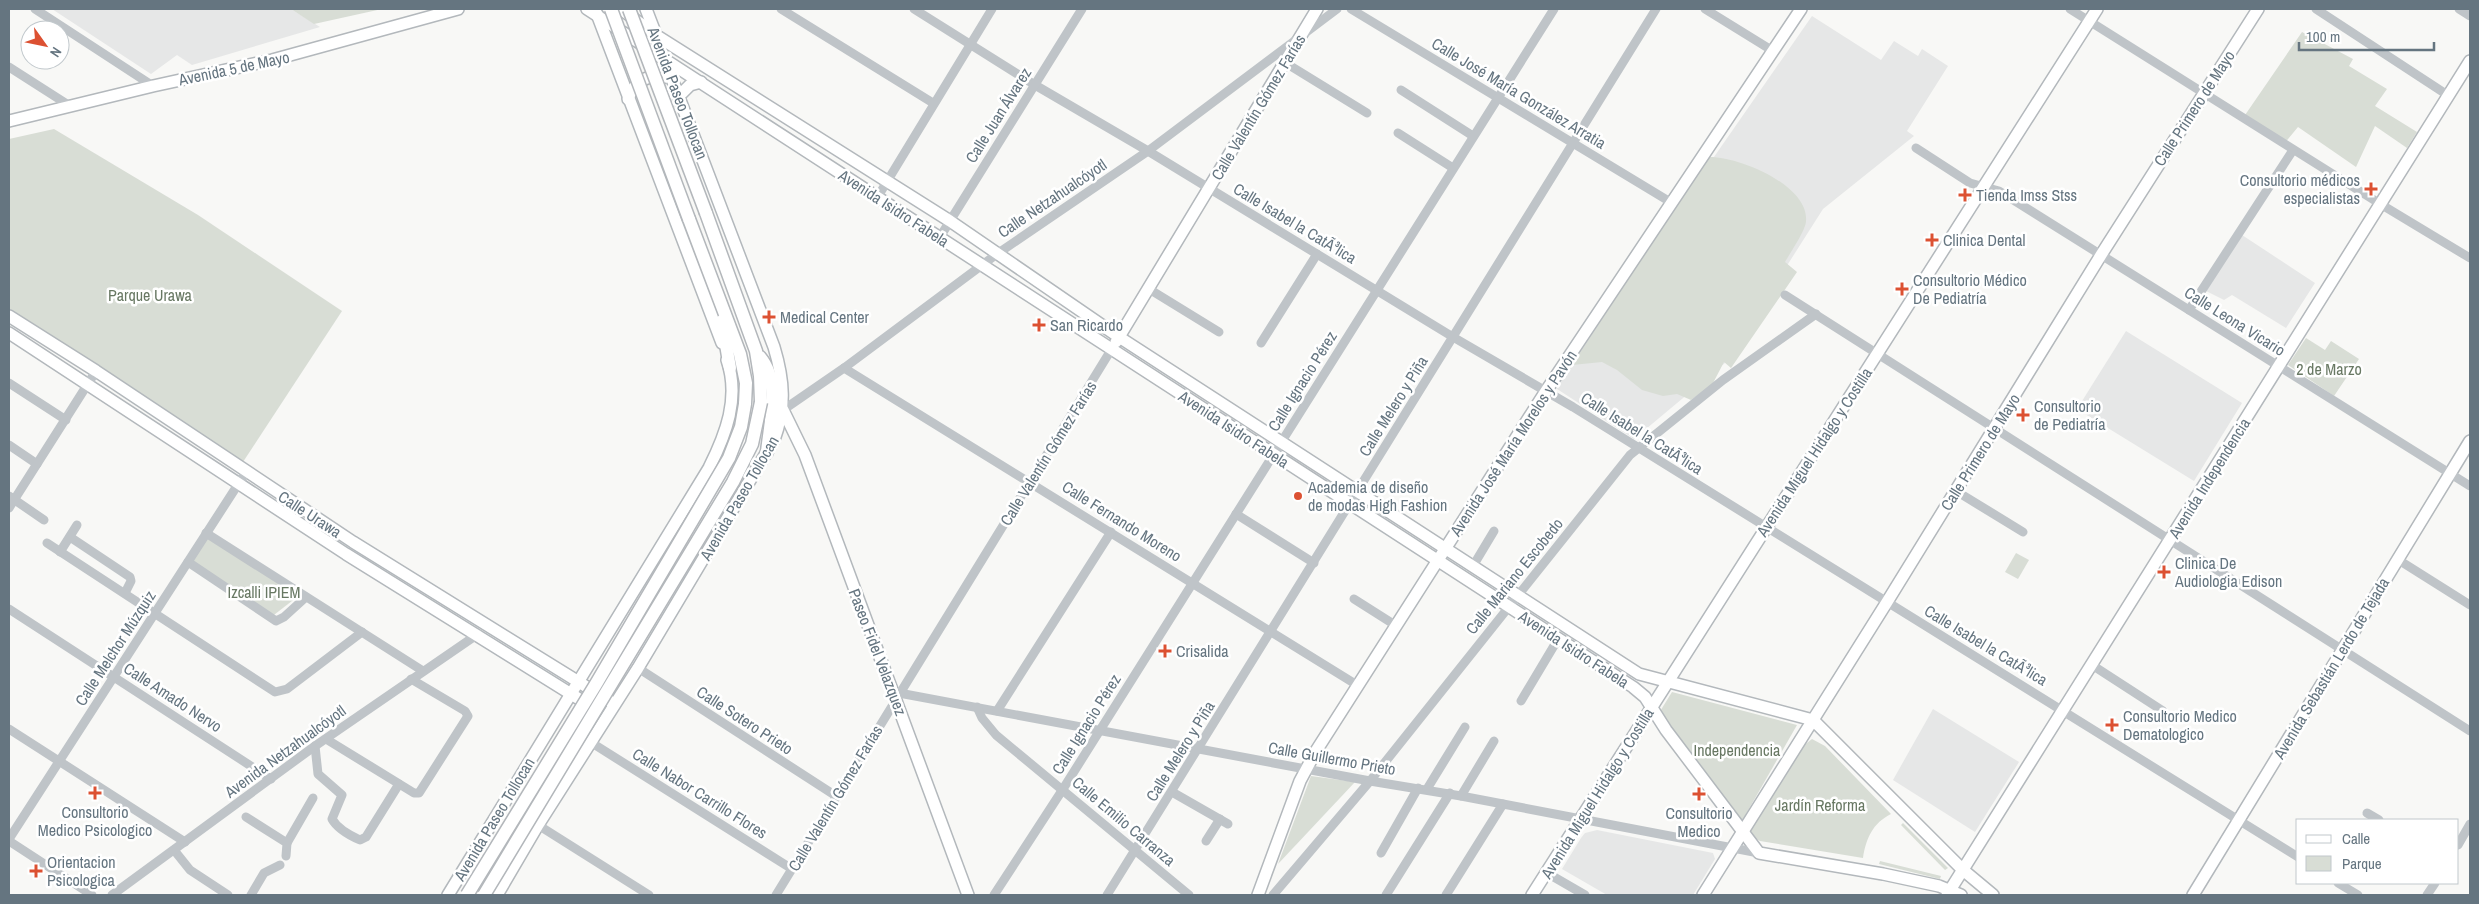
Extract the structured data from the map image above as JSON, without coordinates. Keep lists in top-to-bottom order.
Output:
{
  "streets": {
    "highway": ["Avenida Paseo Tollocan"],
    "main road": [
      "Avenida 5 de Mayo",
      "Calle Valentín Gómez Farías",
      "Calle Primero de Mayo",
      "Avenida Isidro Fabela",
      "Avenida José María Morelos y Pavón",
      "Avenida Miguel Hidalgo y Costilla",
      "Avenida Independencia",
      "Calle Urawa",
      "Paseo Fidel Velazquez",
      "Avenida Sebastián Lerdo de Tejada"
    ],
    "street": [
      "Calle José María González Arratia",
      "Calle Juan Álvarez",
      "Calle Netzahualcóyotl",
      "Calle Isabel la CatÃ³lica",
      "Calle Leona Vicario",
      "Calle Ignacio Pérez",
      "Calle Melero y Piña",
      "Calle Fernando Moreno",
      "Calle Mariano Escobedo",
      "Calle Melchor Múzquiz",
      "Calle Amado Nervo",
      "Calle Sotero Prieto",
      "Avenida Netzahualcóyotl",
      "Calle Guillermo Prieto",
      "Calle Nabor Carrillo Flores",
      "Calle Emilio Carranza"
    ]
  },
  "crossings": [
    ["Avenida Paseo Tollocan", "Calle Netzahualcóyotl"],
    ["Avenida Paseo Tollocan", "Avenida Isidro Fabela"],
    ["Avenida Paseo Tollocan", "Calle Urawa"],
    ["Avenida Paseo Tollocan", "Paseo Fidel Velazquez"],
    ["Avenida Paseo Tollocan", "Calle Sotero Prieto"],
    ["Avenida Paseo Tollocan", "Calle Nabor Carrillo Flores"],
    ["Calle José María González Arratia", "Calle Ignacio Pérez"],
    ["Calle José María González Arratia", "Calle Melero y Piña"],
    ["Calle José María González Arratia", "Avenida José María Morelos y Pavón"],
    ["Calle Valentín Gómez Farías", "Calle Netzahualcóyotl"],
    ["Calle Valentín Gómez Farías", "Avenida Isidro Fabela"],
    ["Calle Valentín Gómez Farías", "Calle Isabel la CatÃ³lica"],
    ["Calle Valentín Gómez Farías", "Calle Fernando Moreno"],
    ["Calle Valentín Gómez Farías", "Paseo Fidel Velazquez"],
    ["Calle Valentín Gómez Farías", "Calle Sotero Prieto"],
    ["Calle Valentín Gómez Farías", "Calle Guillermo Prieto"],
    ["Calle Valentín Gómez Farías", "Calle Nabor Carrillo Flores"],
    ["Calle Primero de Mayo", "Avenida Isidro Fabela"],
    ["Calle Primero de Mayo", "Calle Isabel la CatÃ³lica"],
    ["Calle Primero de Mayo", "Calle Leona Vicario"],
    ["Calle Primero de Mayo", "Calle Guillermo Prieto"],
    ["Calle Juan Álvarez", "Avenida Isidro Fabela"],
    ["Calle Juan Álvarez", "Calle Isabel la CatÃ³lica"],
    ["Calle Netzahualcóyotl", "Avenida Isidro Fabela"],
    ["Calle Netzahualcóyotl", "Calle Isabel la CatÃ³lica"],
    ["Calle Netzahualcóyotl", "Calle Fernando Moreno"],
    ["Calle Netzahualcóyotl", "Paseo Fidel Velazquez"],
    ["Avenida Isidro Fabela", "Calle Ignacio Pérez"],
    ["Avenida Isidro Fabela", "Calle Melero y Piña"],
    ["Avenida Isidro Fabela", "Avenida José María Morelos y Pavón"],
    ["Avenida Isidro Fabela", "Avenida Miguel Hidalgo y Costilla"],
    ["Avenida Isidro Fabela", "Calle Mariano Escobedo"],
    ["Avenida Isidro Fabela", "Calle Guillermo Prieto"],
    ["Calle Isabel la CatÃ³lica", "Calle Ignacio Pérez"],
    ["Calle Isabel la CatÃ³lica", "Calle Melero y Piña"],
    ["Calle Isabel la CatÃ³lica", "Avenida José María Morelos y Pavón"],
    ["Calle Isabel la CatÃ³lica", "Avenida Miguel Hidalgo y Costilla"],
    ["Calle Isabel la CatÃ³lica", "Avenida Independencia"],
    ["Calle Isabel la CatÃ³lica", "Calle Mariano Escobedo"],
    ["Calle Isabel la CatÃ³lica", "Avenida Sebastián Lerdo de Tejada"],
    ["Calle Leona Vicario", "Avenida Miguel Hidalgo y Costilla"],
    ["Calle Leona Vicario", "Avenida Independencia"],
    ["Calle Leona Vicario", "Avenida Sebastián Lerdo de Tejada"],
    ["Calle Ignacio Pérez", "Calle Fernando Moreno"],
    ["Calle Ignacio Pérez", "Calle Guillermo Prieto"],
    ["Calle Ignacio Pérez", "Calle Emilio Carranza"],
    ["Calle Melero y Piña", "Calle Fernando Moreno"],
    ["Calle Melero y Piña", "Calle Guillermo Prieto"],
    ["Calle Melero y Piña", "Calle Emilio Carranza"],
    ["Avenida José María Morelos y Pavón", "Calle Fernando Moreno"],
    ["Avenida José María Morelos y Pavón", "Calle Guillermo Prieto"],
    ["Avenida Miguel Hidalgo y Costilla", "Calle Guillermo Prieto"],
    ["Calle Urawa", "Calle Melchor Múzquiz"],
    ["Calle Urawa", "Avenida Netzahualcóyotl"],
    ["Calle Mariano Escobedo", "Calle Guillermo Prieto"],
    ["Calle Melchor Múzquiz", "Calle Amado Nervo"],
    ["Paseo Fidel Velazquez", "Calle Guillermo Prieto"],
    ["Calle Amado Nervo", "Avenida Netzahualcóyotl"],
    ["Calle Guillermo Prieto", "Calle Emilio Carranza"]
  ],
  "parks": [
    "Parque Urawa",
    "2 de Marzo",
    "Izcalli IPIEM",
    "Independencia",
    "Jardín Reforma"
  ],
  "places": {
    "health": [
      "Consultorio médicos especialistas",
      "Tienda Imss Stss",
      "Clinica Dental",
      "Consultorio Médico De Pediatría",
      "Medical Center",
      "San Ricardo",
      "Consultorio de Pediatría",
      "Clinica De Audiologia Edison",
      "Crisalida",
      "Consultorio Medico Dematologico",
      "Consultorio Medico Psicologico",
      "Consultorio Medico",
      "Orientacion Psicologica"
    ],
    "other": ["Academia de diseño de modas High Fashion"]
  },
  "legend": ["Calle", "Parque"],
  "scale_bar": "100 m",
  "north": "bottom right"
}
